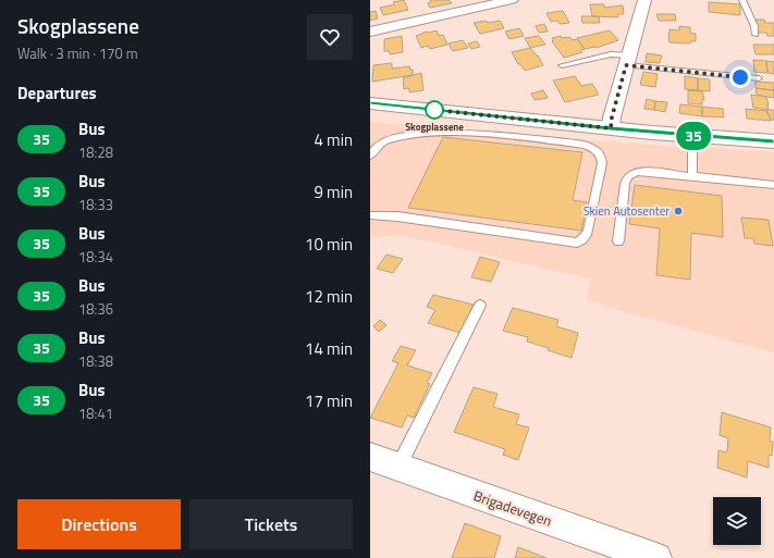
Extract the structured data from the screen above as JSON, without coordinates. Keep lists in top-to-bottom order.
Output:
{
  "streets": {
    "street": ["Brigadevegen"]
  },
  "places": ["Skogplassene", "Skien Autosenter"],
  "lines": ["bus line 35"],
  "page": {
    "heading": [
      ["Skogplassene", "Walk · 3 min · 170 m"],
      "Departures"
    ],
    "on_map": "35",
    "list": [
      {
        "mark": "35",
        "name": "Bus",
        "note": "18:28",
        "value": "4 min"
      },
      {
        "mark": "35",
        "name": "Bus",
        "note": "18:33",
        "value": "9 min"
      },
      {
        "mark": "35",
        "name": "Bus",
        "note": "18:34",
        "value": "10 min"
      },
      {
        "mark": "35",
        "name": "Bus",
        "note": "18:36",
        "value": "12 min"
      },
      {
        "mark": "35",
        "name": "Bus",
        "note": "18:38",
        "value": "14 min"
      },
      {
        "mark": "35",
        "name": "Bus",
        "note": "18:41",
        "value": "17 min"
      }
    ],
    "buttons": ["Directions", "Tickets"]
  }
}
